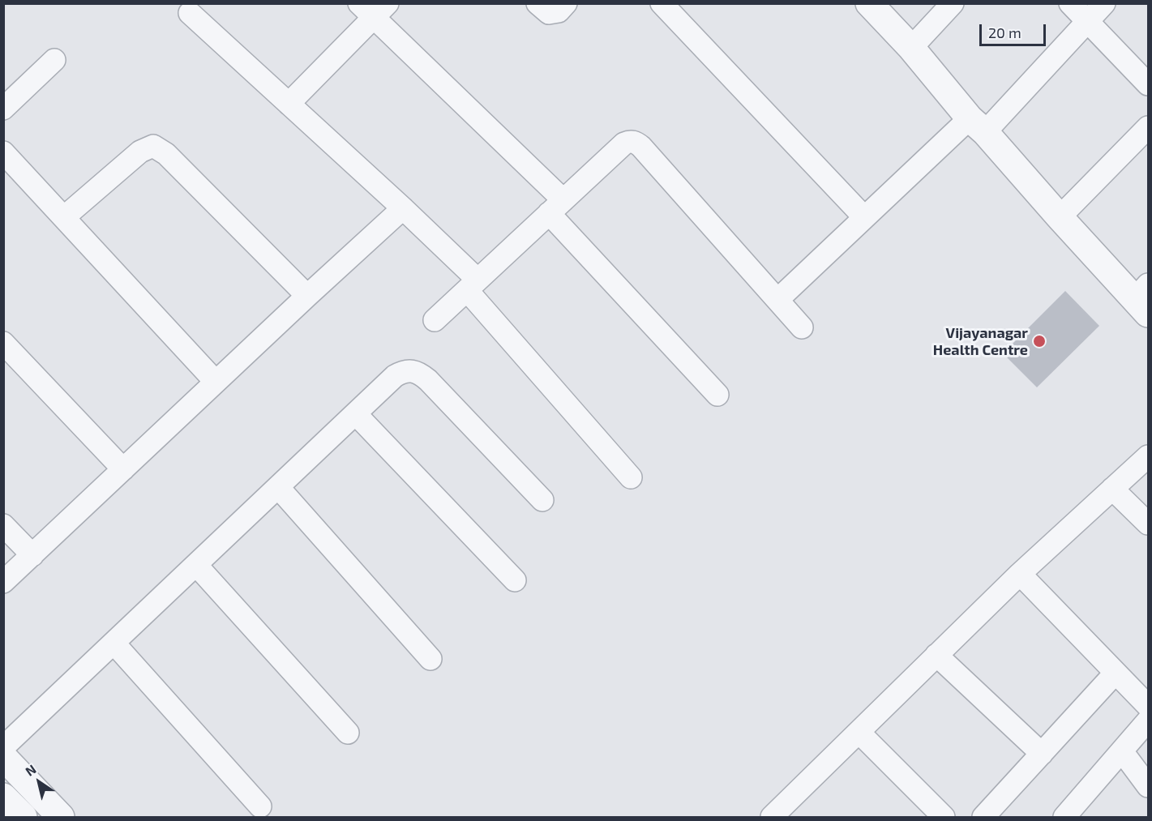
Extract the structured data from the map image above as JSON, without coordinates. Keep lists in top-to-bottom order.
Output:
{
  "places": ["Vijayanagar Health Centre"],
  "scale_bar": "20 m",
  "north": "top left"
}
